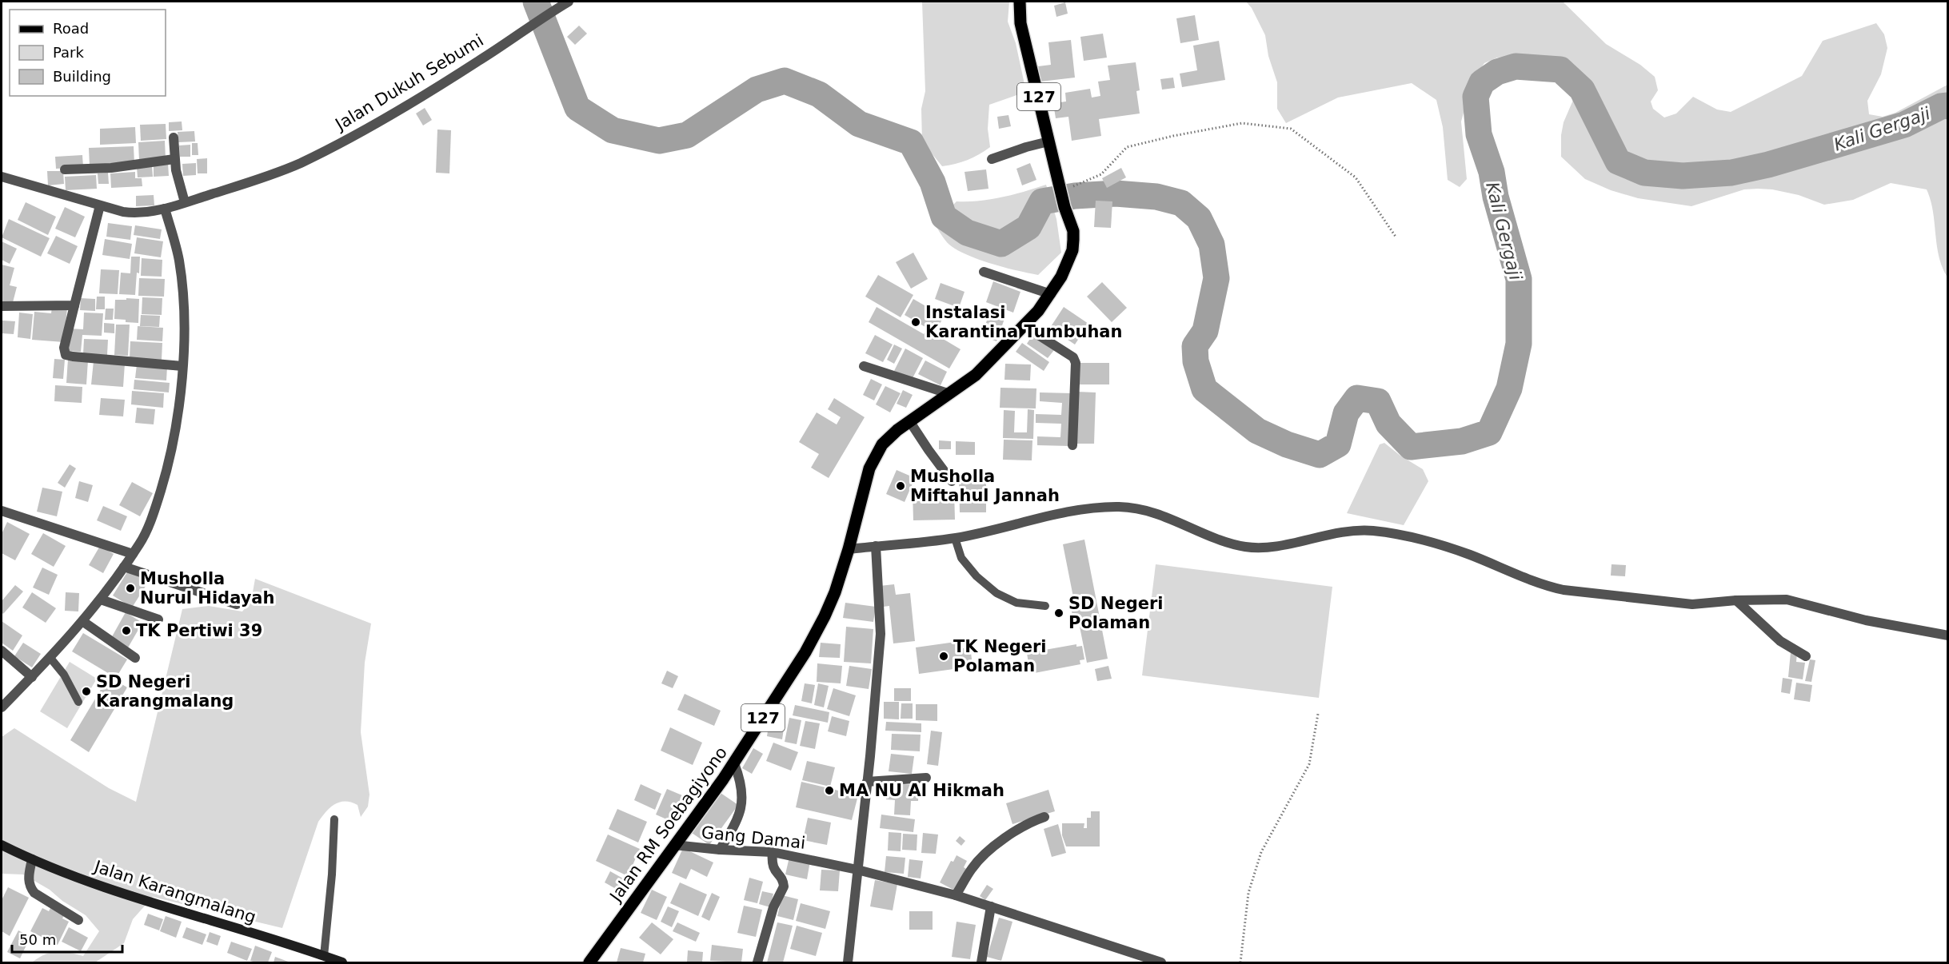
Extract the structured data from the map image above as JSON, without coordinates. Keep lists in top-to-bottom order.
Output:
{
  "streets": {
    "main road": ["127", "Jalan RM Soebagiyono"],
    "street": ["Jalan Dukuh Sebumi", "Gang Damai", "Jalan Karangmalang"]
  },
  "crossings": [
    ["Jalan RM Soebagiyono", "Gang Damai"]
  ],
  "water": ["Kali Gergaji"],
  "places": [
    "Instalasi Karantina Tumbuhan",
    "Musholla Miftahul Jannah",
    "Musholla Nurul Hidayah",
    "SD Negeri Polaman",
    "TK Pertiwi 39",
    "TK Negeri Polaman",
    "SD Negeri Karangmalang",
    "MA NU Al Hikmah"
  ],
  "legend": ["Road", "Park", "Building"],
  "scale_bar": "50 m"
}
